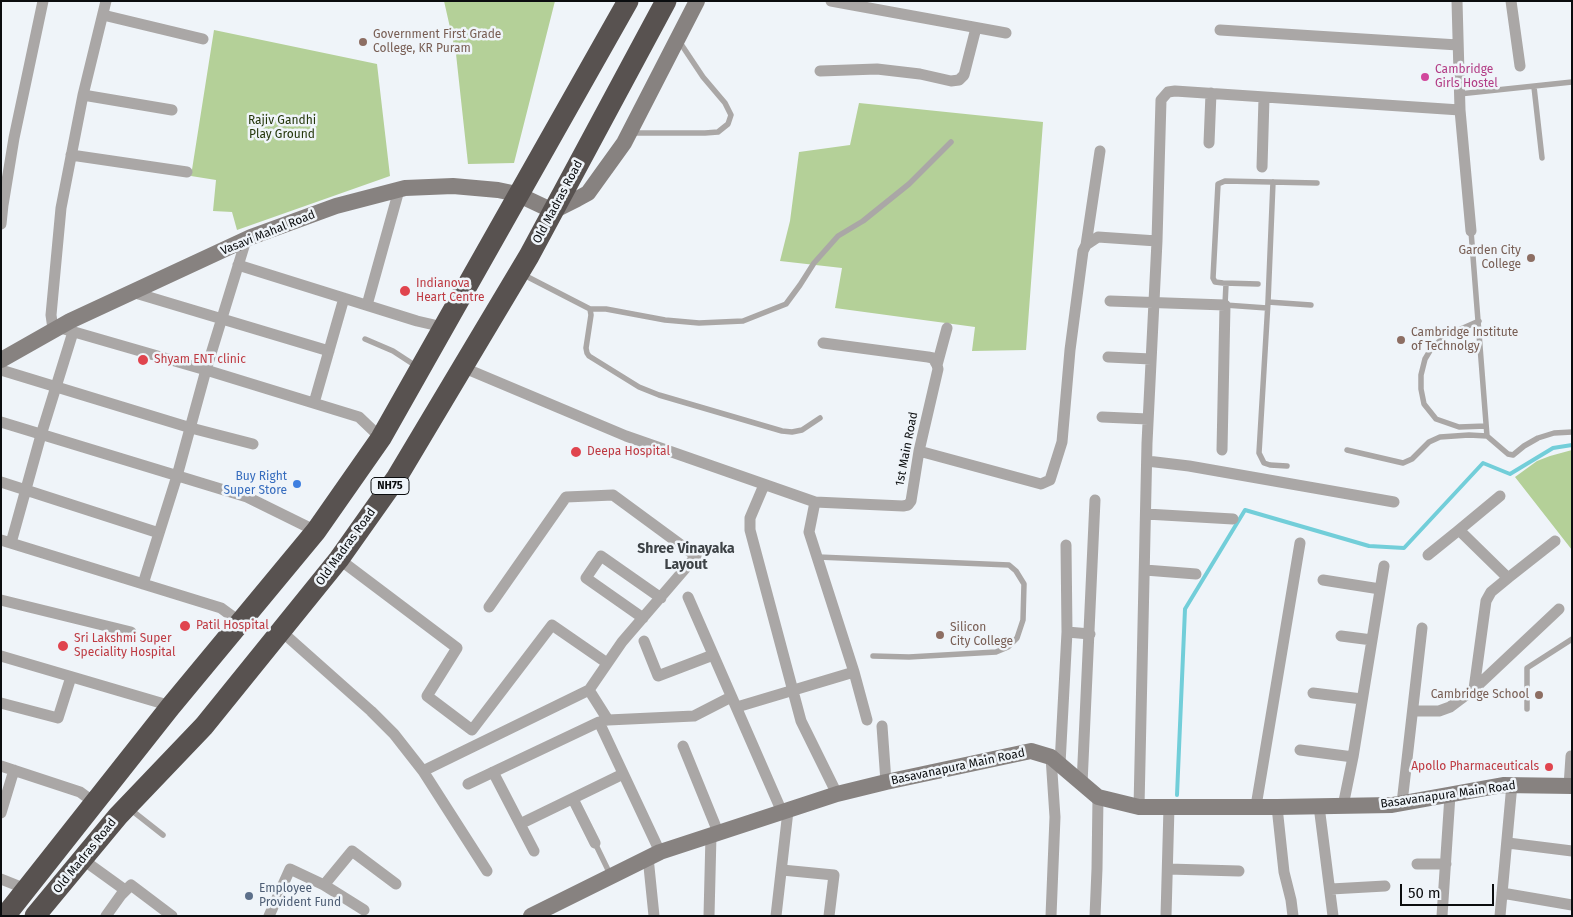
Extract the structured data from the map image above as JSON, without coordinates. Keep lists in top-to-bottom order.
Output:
{
  "streets": {
    "highway": ["Old Madras Road", "NH75"],
    "street": ["Vasavi Mahal Road", "1st Main Road", "Basavanapura Main Road"]
  },
  "crossings": [
    ["Old Madras Road", "Vasavi Mahal Road"]
  ],
  "districts": ["Shree Vinayaka Layout"],
  "parks": ["Rajiv Gandhi Play Ground"],
  "places": [
    "Government First Grade College, KR Puram",
    "Cambridge Girls Hostel",
    "Garden City College",
    "Indianova Heart Centre",
    "Cambridge Institute of Technolgy",
    "Shyam ENT clinic",
    "Deepa Hospital",
    "Buy Right Super Store",
    "Patil Hospital",
    "Silicon City College",
    "Sri Lakshmi Super Speciality Hospital",
    "Cambridge School",
    "Apollo Pharmaceuticals",
    "Employee Provident Fund"
  ],
  "scale_bar": "50 m"
}
